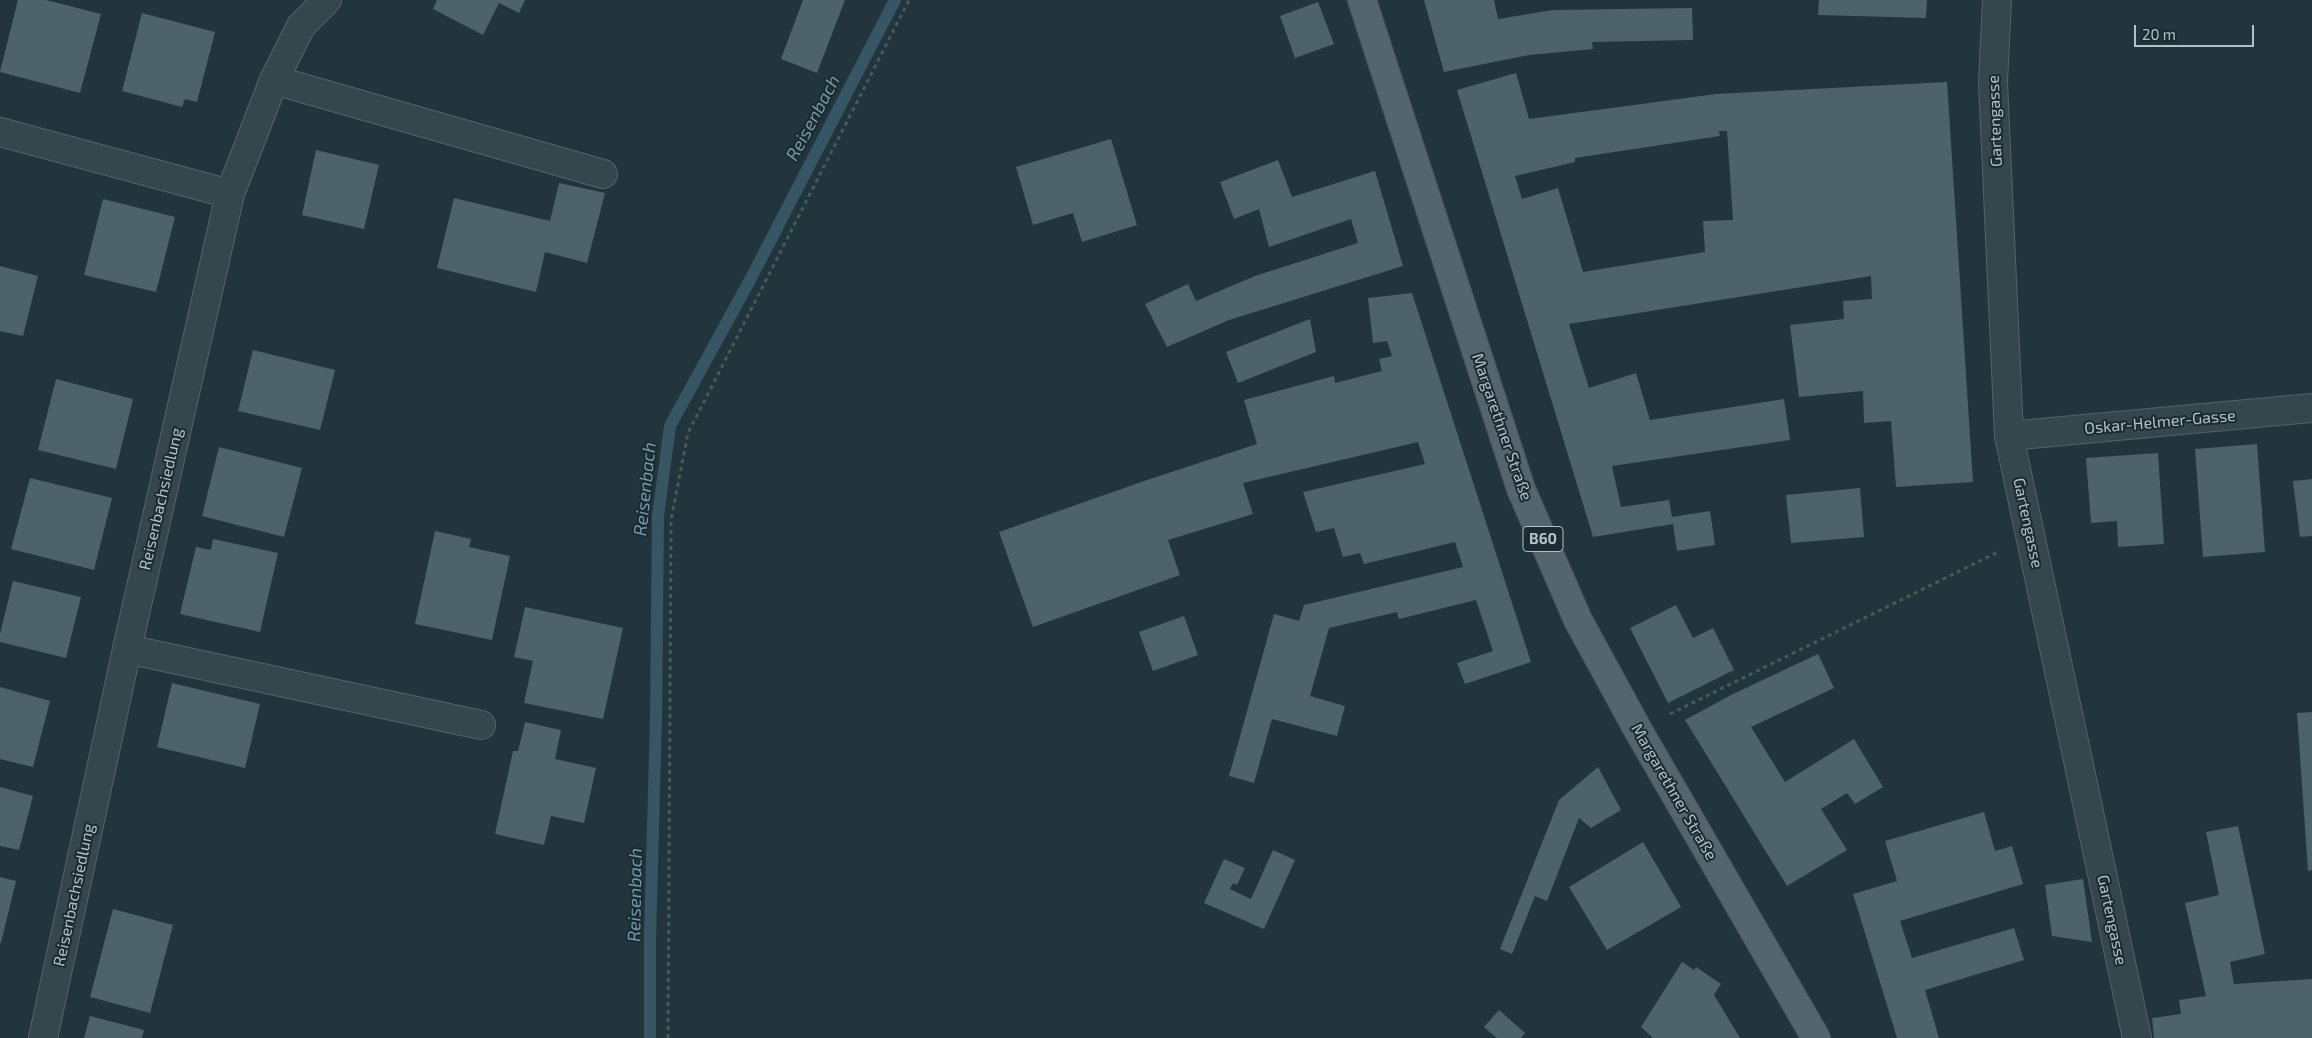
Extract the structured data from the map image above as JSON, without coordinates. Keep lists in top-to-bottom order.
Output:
{
  "streets": {
    "main road": ["Margarethner Straße", "B60"],
    "street": ["Gartengasse", "Oskar-Helmer-Gasse", "Reisenbachsiedlung"]
  },
  "crossings": [
    ["Gartengasse", "Oskar-Helmer-Gasse"]
  ],
  "water": ["Reisenbach"],
  "scale_bar": "20 m"
}
